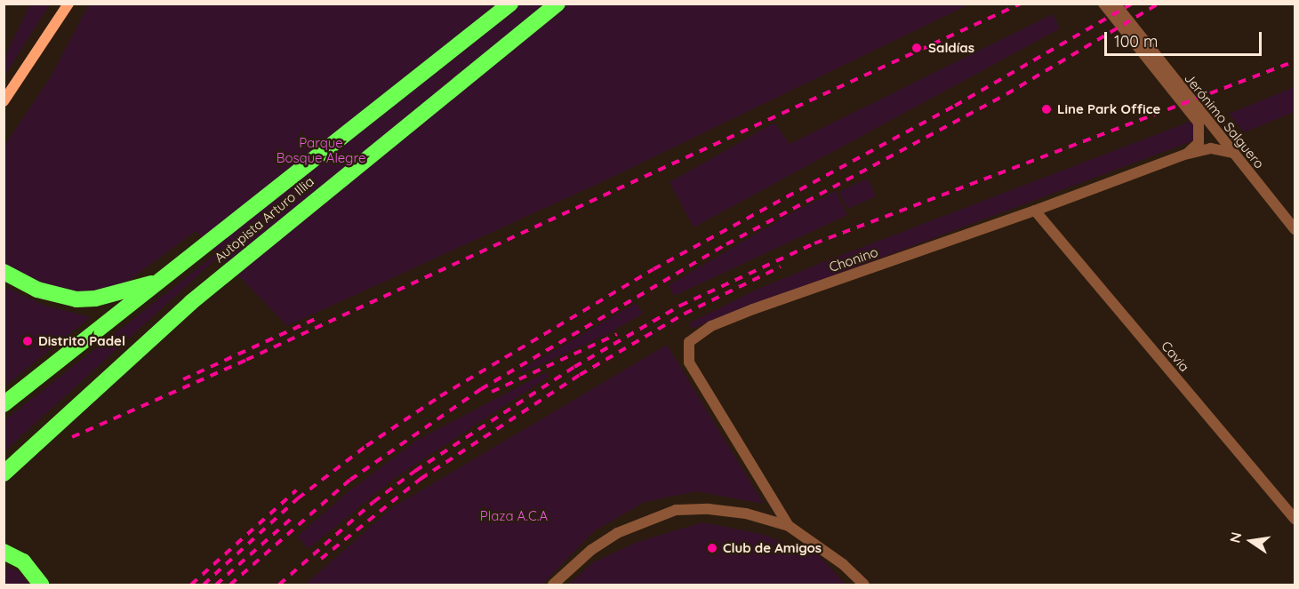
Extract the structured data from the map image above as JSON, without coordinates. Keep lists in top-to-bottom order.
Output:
{
  "streets": {
    "highway": ["Autopista Arturo Illia"],
    "street": ["Jerónimo Salguero", "Chonino", "Cavia"]
  },
  "crossings": [
    ["Jerónimo Salguero", "Chonino"],
    ["Chonino", "Cavia"]
  ],
  "parks": ["Parque Bosque Alegre", "Plaza A.C.A"],
  "places": [
    "Saldías",
    "Line Park Office",
    "Distrito Padel",
    "Club de Amigos"
  ],
  "scale_bar": "100 m",
  "north": "left"
}
